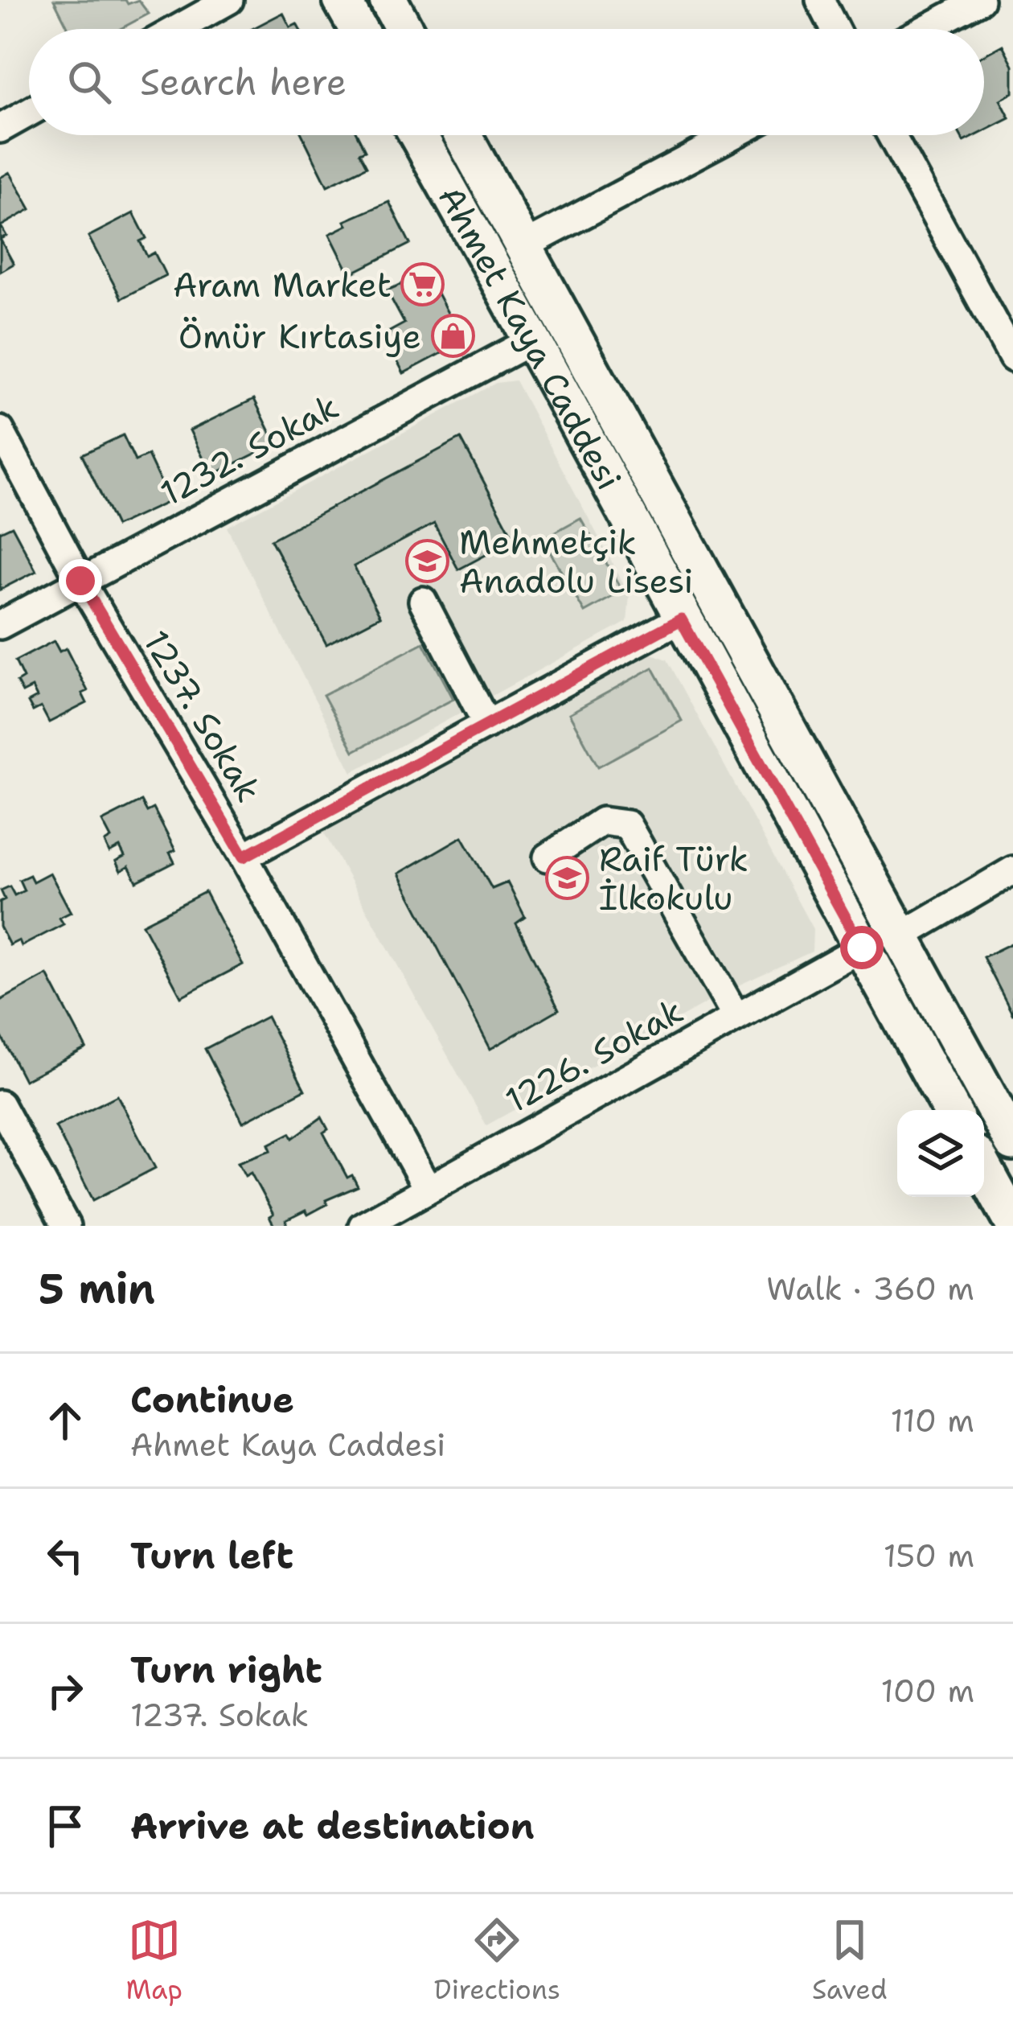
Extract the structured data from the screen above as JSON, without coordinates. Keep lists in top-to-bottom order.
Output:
{
  "streets": {
    "main road": ["Ahmet Kaya Caddesi"],
    "street": ["1232. Sokak", "1237. Sokak", "1226. Sokak"]
  },
  "crossings": [
    ["Ahmet Kaya Caddesi", "1232. Sokak"],
    ["Ahmet Kaya Caddesi", "1226. Sokak"],
    ["1232. Sokak", "1237. Sokak"],
    ["1237. Sokak", "1226. Sokak"]
  ],
  "places": {
    "supermarket": ["Aram Market"],
    "shop": ["Ömür Kırtasiye"],
    "school or university": ["Mehmetçik Anadolu Lisesi", "Raif Türk İlkokulu"]
  },
  "page": {
    "search": "Search here",
    "heading": ["5 min", "Walk · 360 m"],
    "list": [
      ["Continue", "Ahmet Kaya Caddesi", "110 m"],
      ["Turn left", "150 m"],
      ["Turn right", "1237. Sokak", "100 m"],
      "Arrive at destination"
    ],
    "nav": ["Map", "Directions", "Saved"]
  }
}
